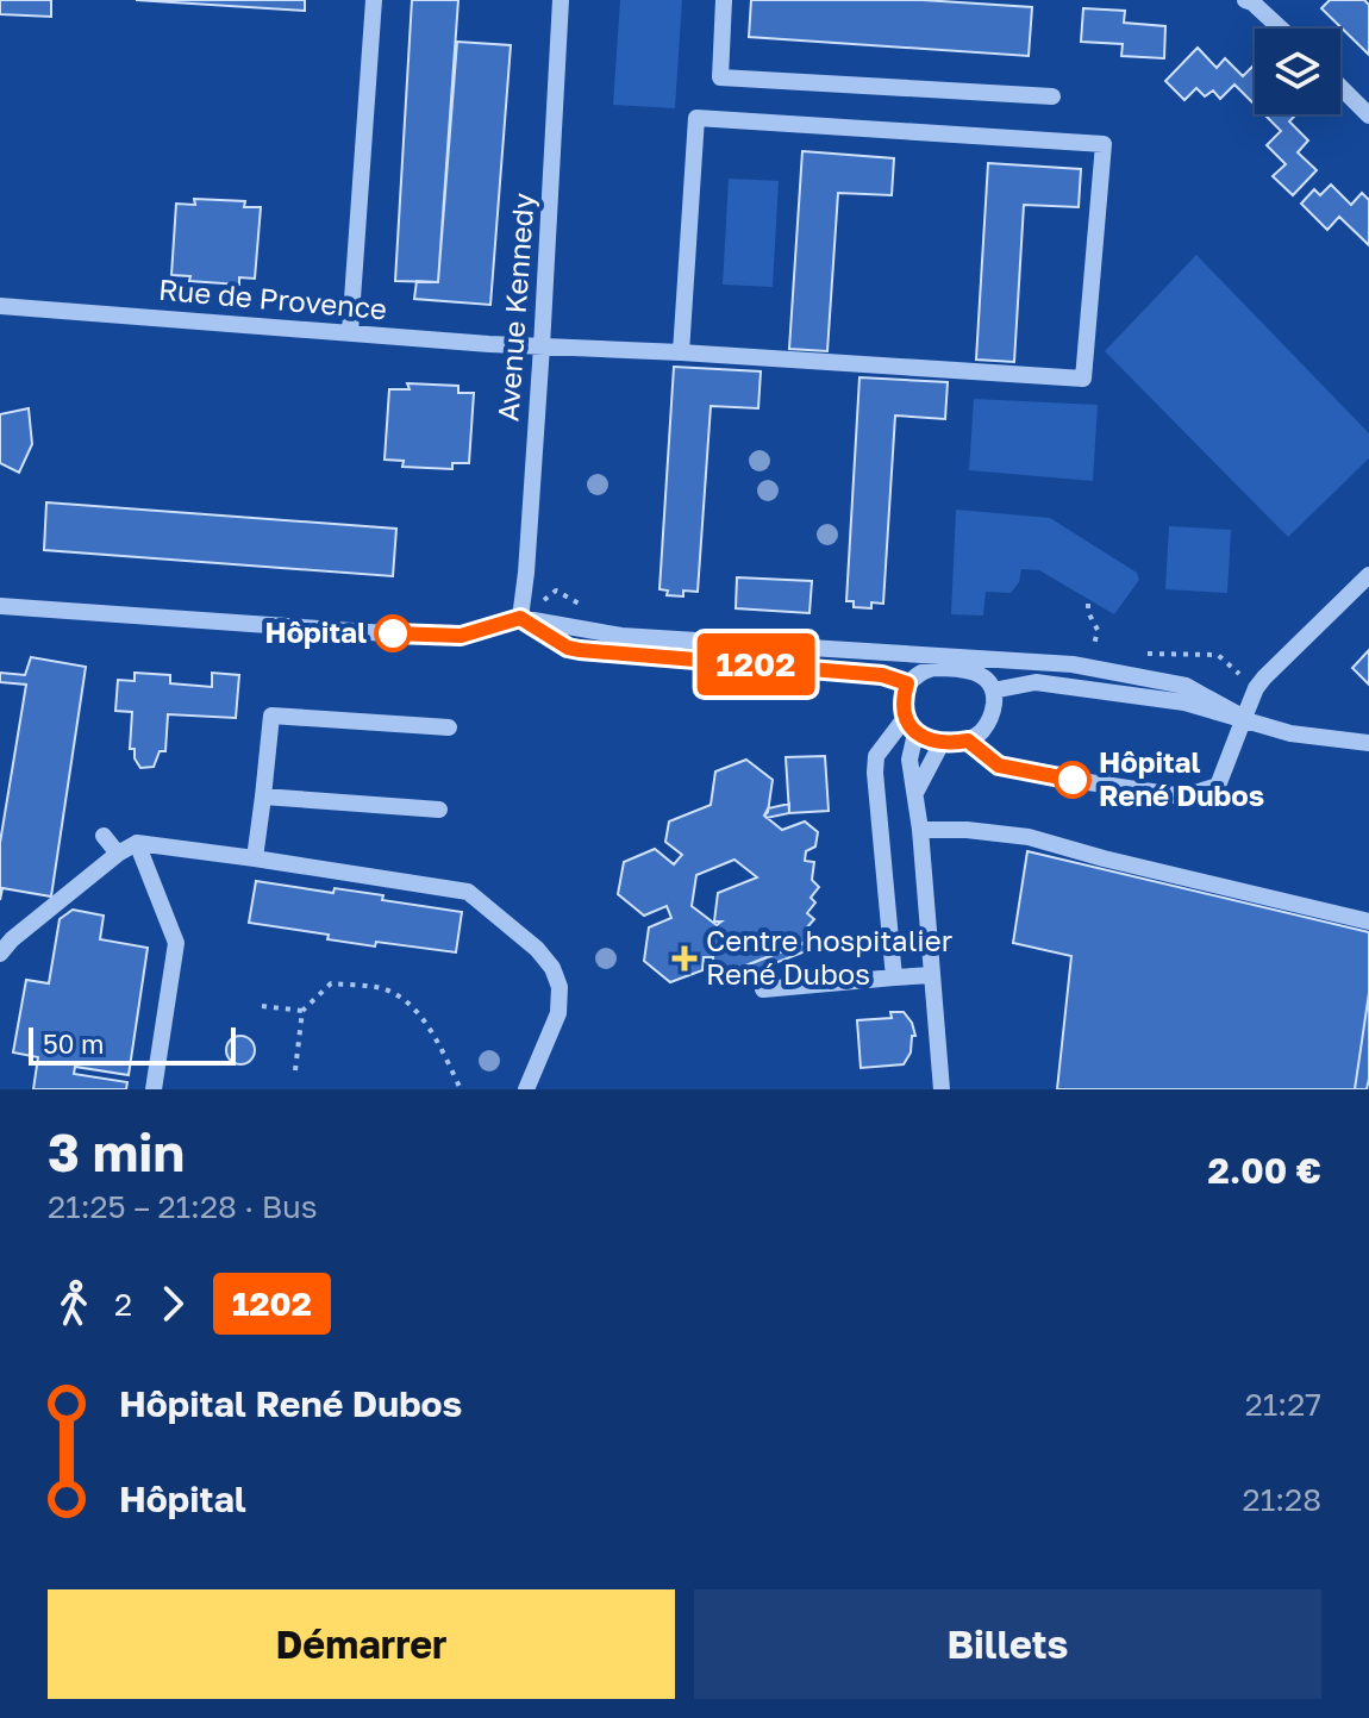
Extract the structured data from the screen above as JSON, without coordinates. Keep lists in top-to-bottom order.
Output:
{
  "streets": {
    "street": ["Rue de Provence", "Avenue Kennedy"]
  },
  "crossings": [
    ["Rue de Provence", "Avenue Kennedy"]
  ],
  "places": {
    "other": ["Hôpital", "Hôpital René Dubos"],
    "health": ["Centre hospitalier René Dubos"]
  },
  "lines": ["bus line 1202"],
  "scale_bar": "50 m",
  "page": {
    "on_map": "1202",
    "scale": "50 m",
    "heading": ["3 min", "21:25 – 21:28 · Bus", "2.00 €"],
    "legs": ["2", "1202"],
    "list": [
      {
        "name": "Hôpital René Dubos",
        "value": "21:27"
      },
      {
        "name": "Hôpital",
        "value": "21:28"
      }
    ],
    "buttons": ["Démarrer", "Billets"]
  }
}
